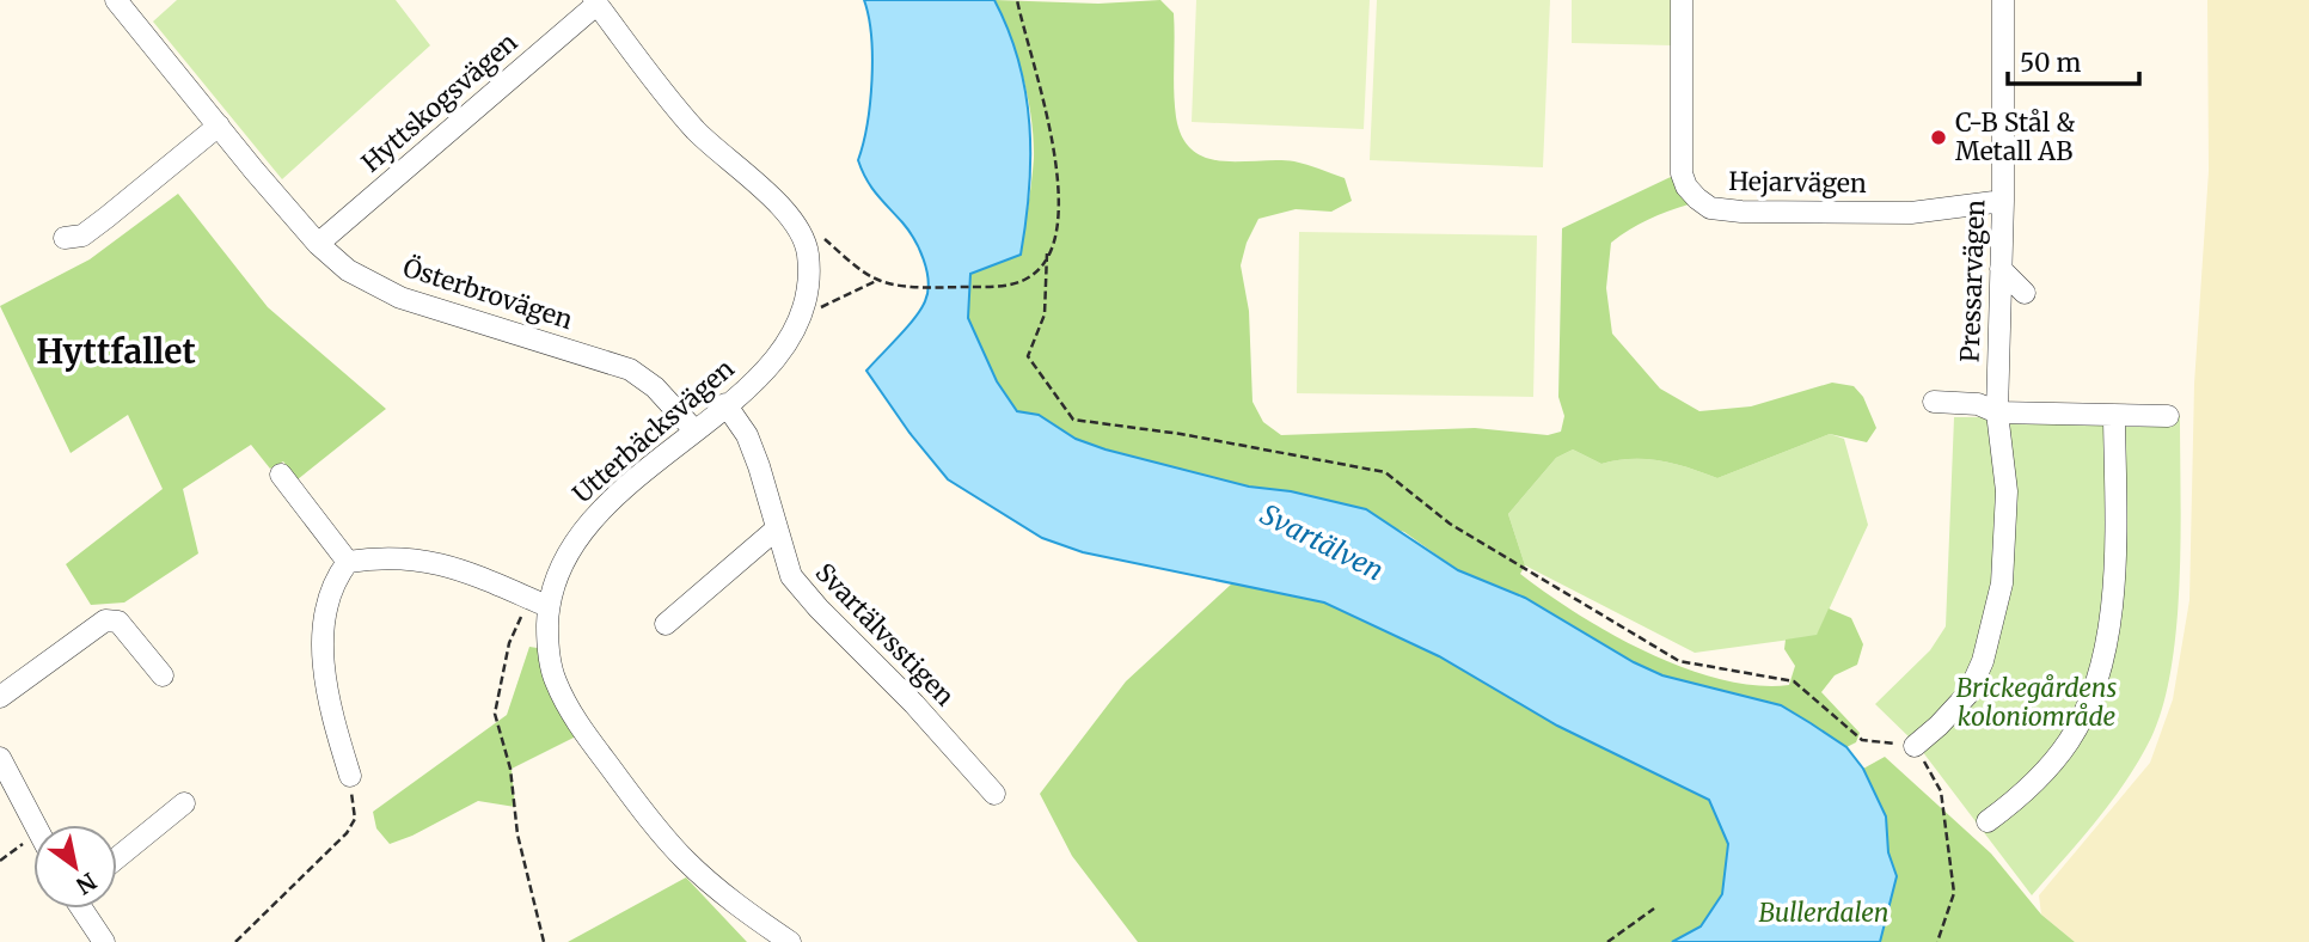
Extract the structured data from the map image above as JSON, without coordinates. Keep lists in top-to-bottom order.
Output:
{
  "streets": {
    "street": [
      "Hyttskogsvägen",
      "Hejarvägen",
      "Pressarvägen",
      "Österbrovägen",
      "Utterbäcksvägen",
      "Svartälvsstigen"
    ]
  },
  "crossings": [
    ["Hyttskogsvägen", "Österbrovägen"],
    ["Hyttskogsvägen", "Utterbäcksvägen"],
    ["Hejarvägen", "Pressarvägen"],
    ["Österbrovägen", "Utterbäcksvägen"],
    ["Utterbäcksvägen", "Svartälvsstigen"]
  ],
  "districts": ["Hyttfallet"],
  "water": ["Svartälven"],
  "parks": ["Brickegårdens koloniområde", "Bullerdalen"],
  "places": ["C-B Stål & Metall AB"],
  "scale_bar": "50 m",
  "north": "bottom right"
}
